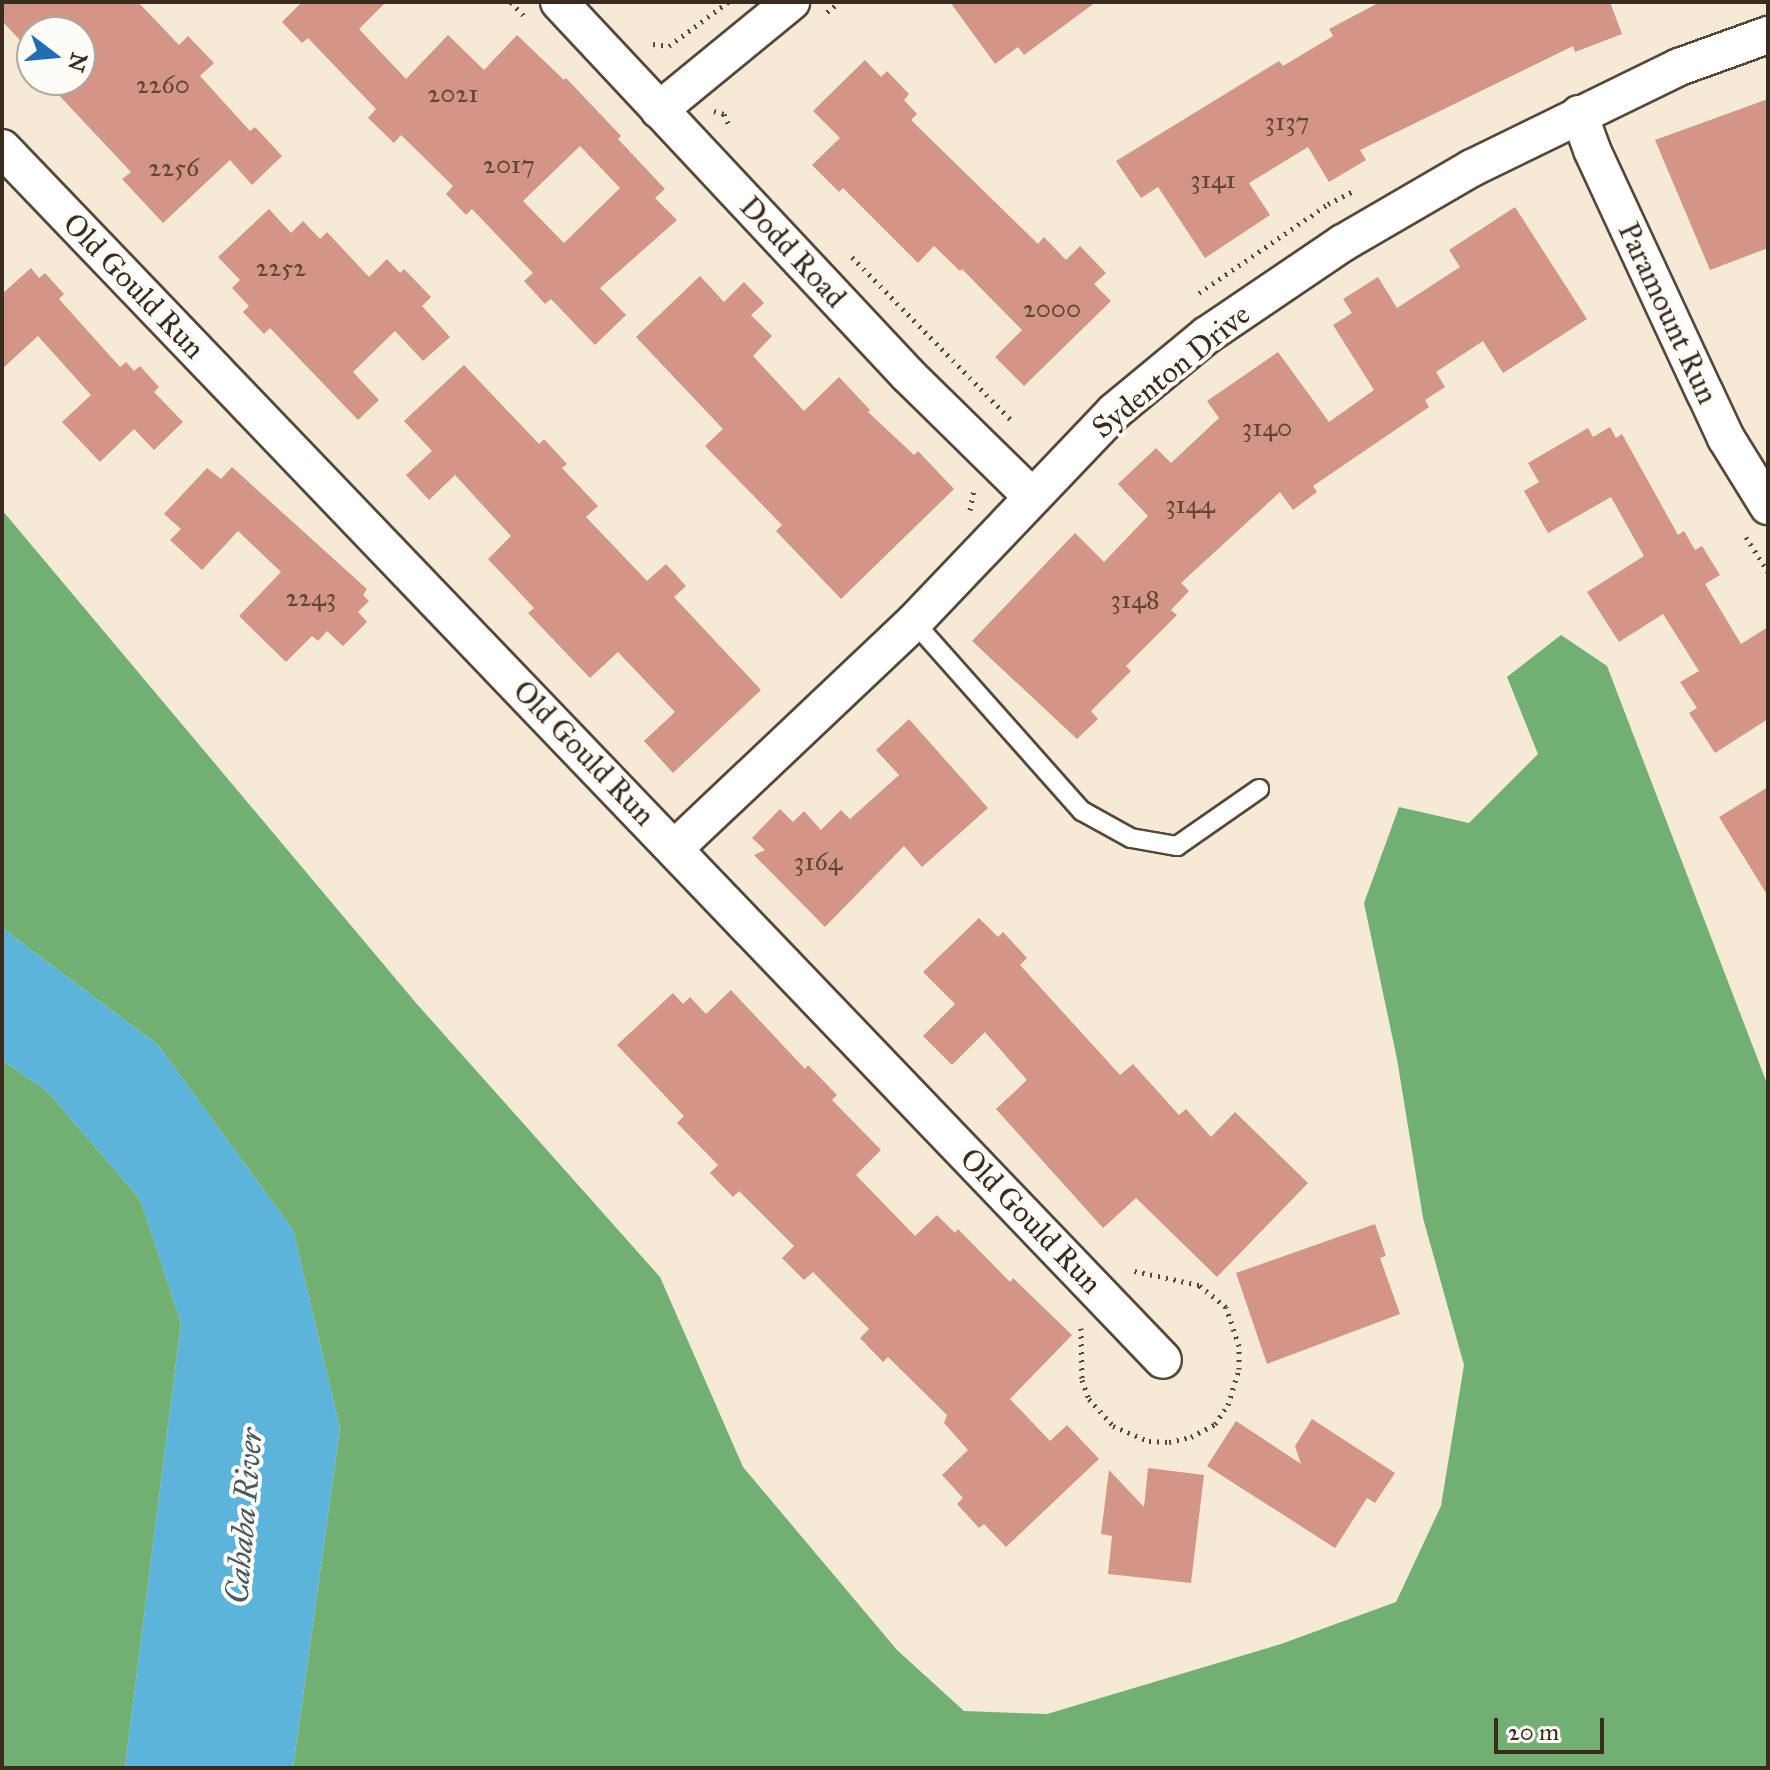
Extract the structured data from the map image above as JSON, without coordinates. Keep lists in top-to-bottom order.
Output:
{
  "streets": {
    "street": [
      "Dodd Road",
      "Old Gould Run",
      "Paramount Run",
      "Sydenton Drive"
    ]
  },
  "crossings": [
    ["Dodd Road", "Sydenton Drive"],
    ["Old Gould Run", "Sydenton Drive"],
    ["Paramount Run", "Sydenton Drive"]
  ],
  "water": ["Cahaba River"],
  "house_numbers": [
    "2260",
    "2021",
    "3137",
    "2017",
    "2256",
    "3141",
    "2252",
    "2000",
    "3140",
    "3144",
    "2243",
    "3148",
    "3164"
  ],
  "scale_bar": "20 m",
  "north": "right"
}
